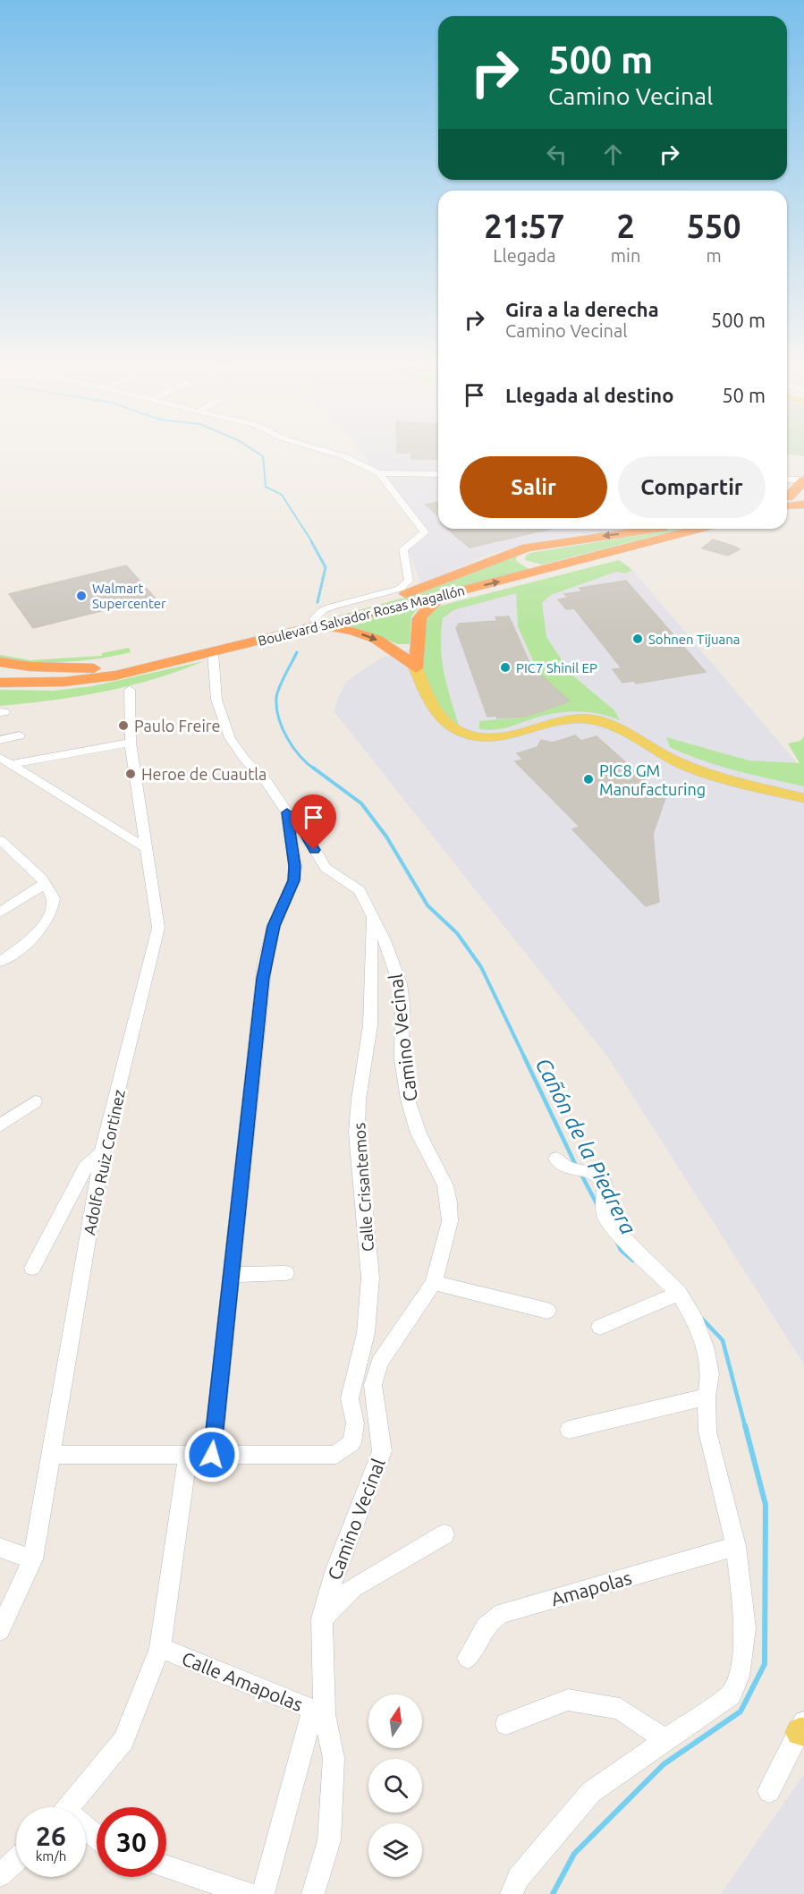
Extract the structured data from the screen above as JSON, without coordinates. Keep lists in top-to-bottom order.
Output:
{
  "streets": {
    "highway": ["Boulevard Salvador Rosas Magallón"],
    "street": [
      "Camino Vecinal",
      "Adolfo Ruiz Cortinez",
      "Calle Crisantemos",
      "Amapolas",
      "Calle Amapolas"
    ]
  },
  "crossings": [
    ["Boulevard Salvador Rosas Magallón", "Camino Vecinal"],
    ["Camino Vecinal", "Calle Crisantemos"],
    ["Camino Vecinal", "Calle Amapolas"]
  ],
  "water": ["Cañón de la Piedrera"],
  "places": [
    "Walmart Supercenter",
    "Sohnen Tijuana",
    "PIC7 Shinil EP",
    "Paulo Freire",
    "Heroe de Cuautla",
    "PIC8 GM Manufacturing"
  ],
  "north": "top",
  "page": {
    "turn": ["500 m", "Camino Vecinal"],
    "eta": [
      "21:57",
      "Llegada",
      "2",
      "min",
      "550",
      "m"
    ],
    "list": [
      {
        "name": "Gira a la derecha",
        "note": "Camino Vecinal",
        "value": "500 m"
      },
      {
        "name": "Llegada al destino",
        "value": "50 m"
      }
    ],
    "buttons": ["Salir", "Compartir"],
    "speed": "26 km/h",
    "limit": "30"
  }
}
